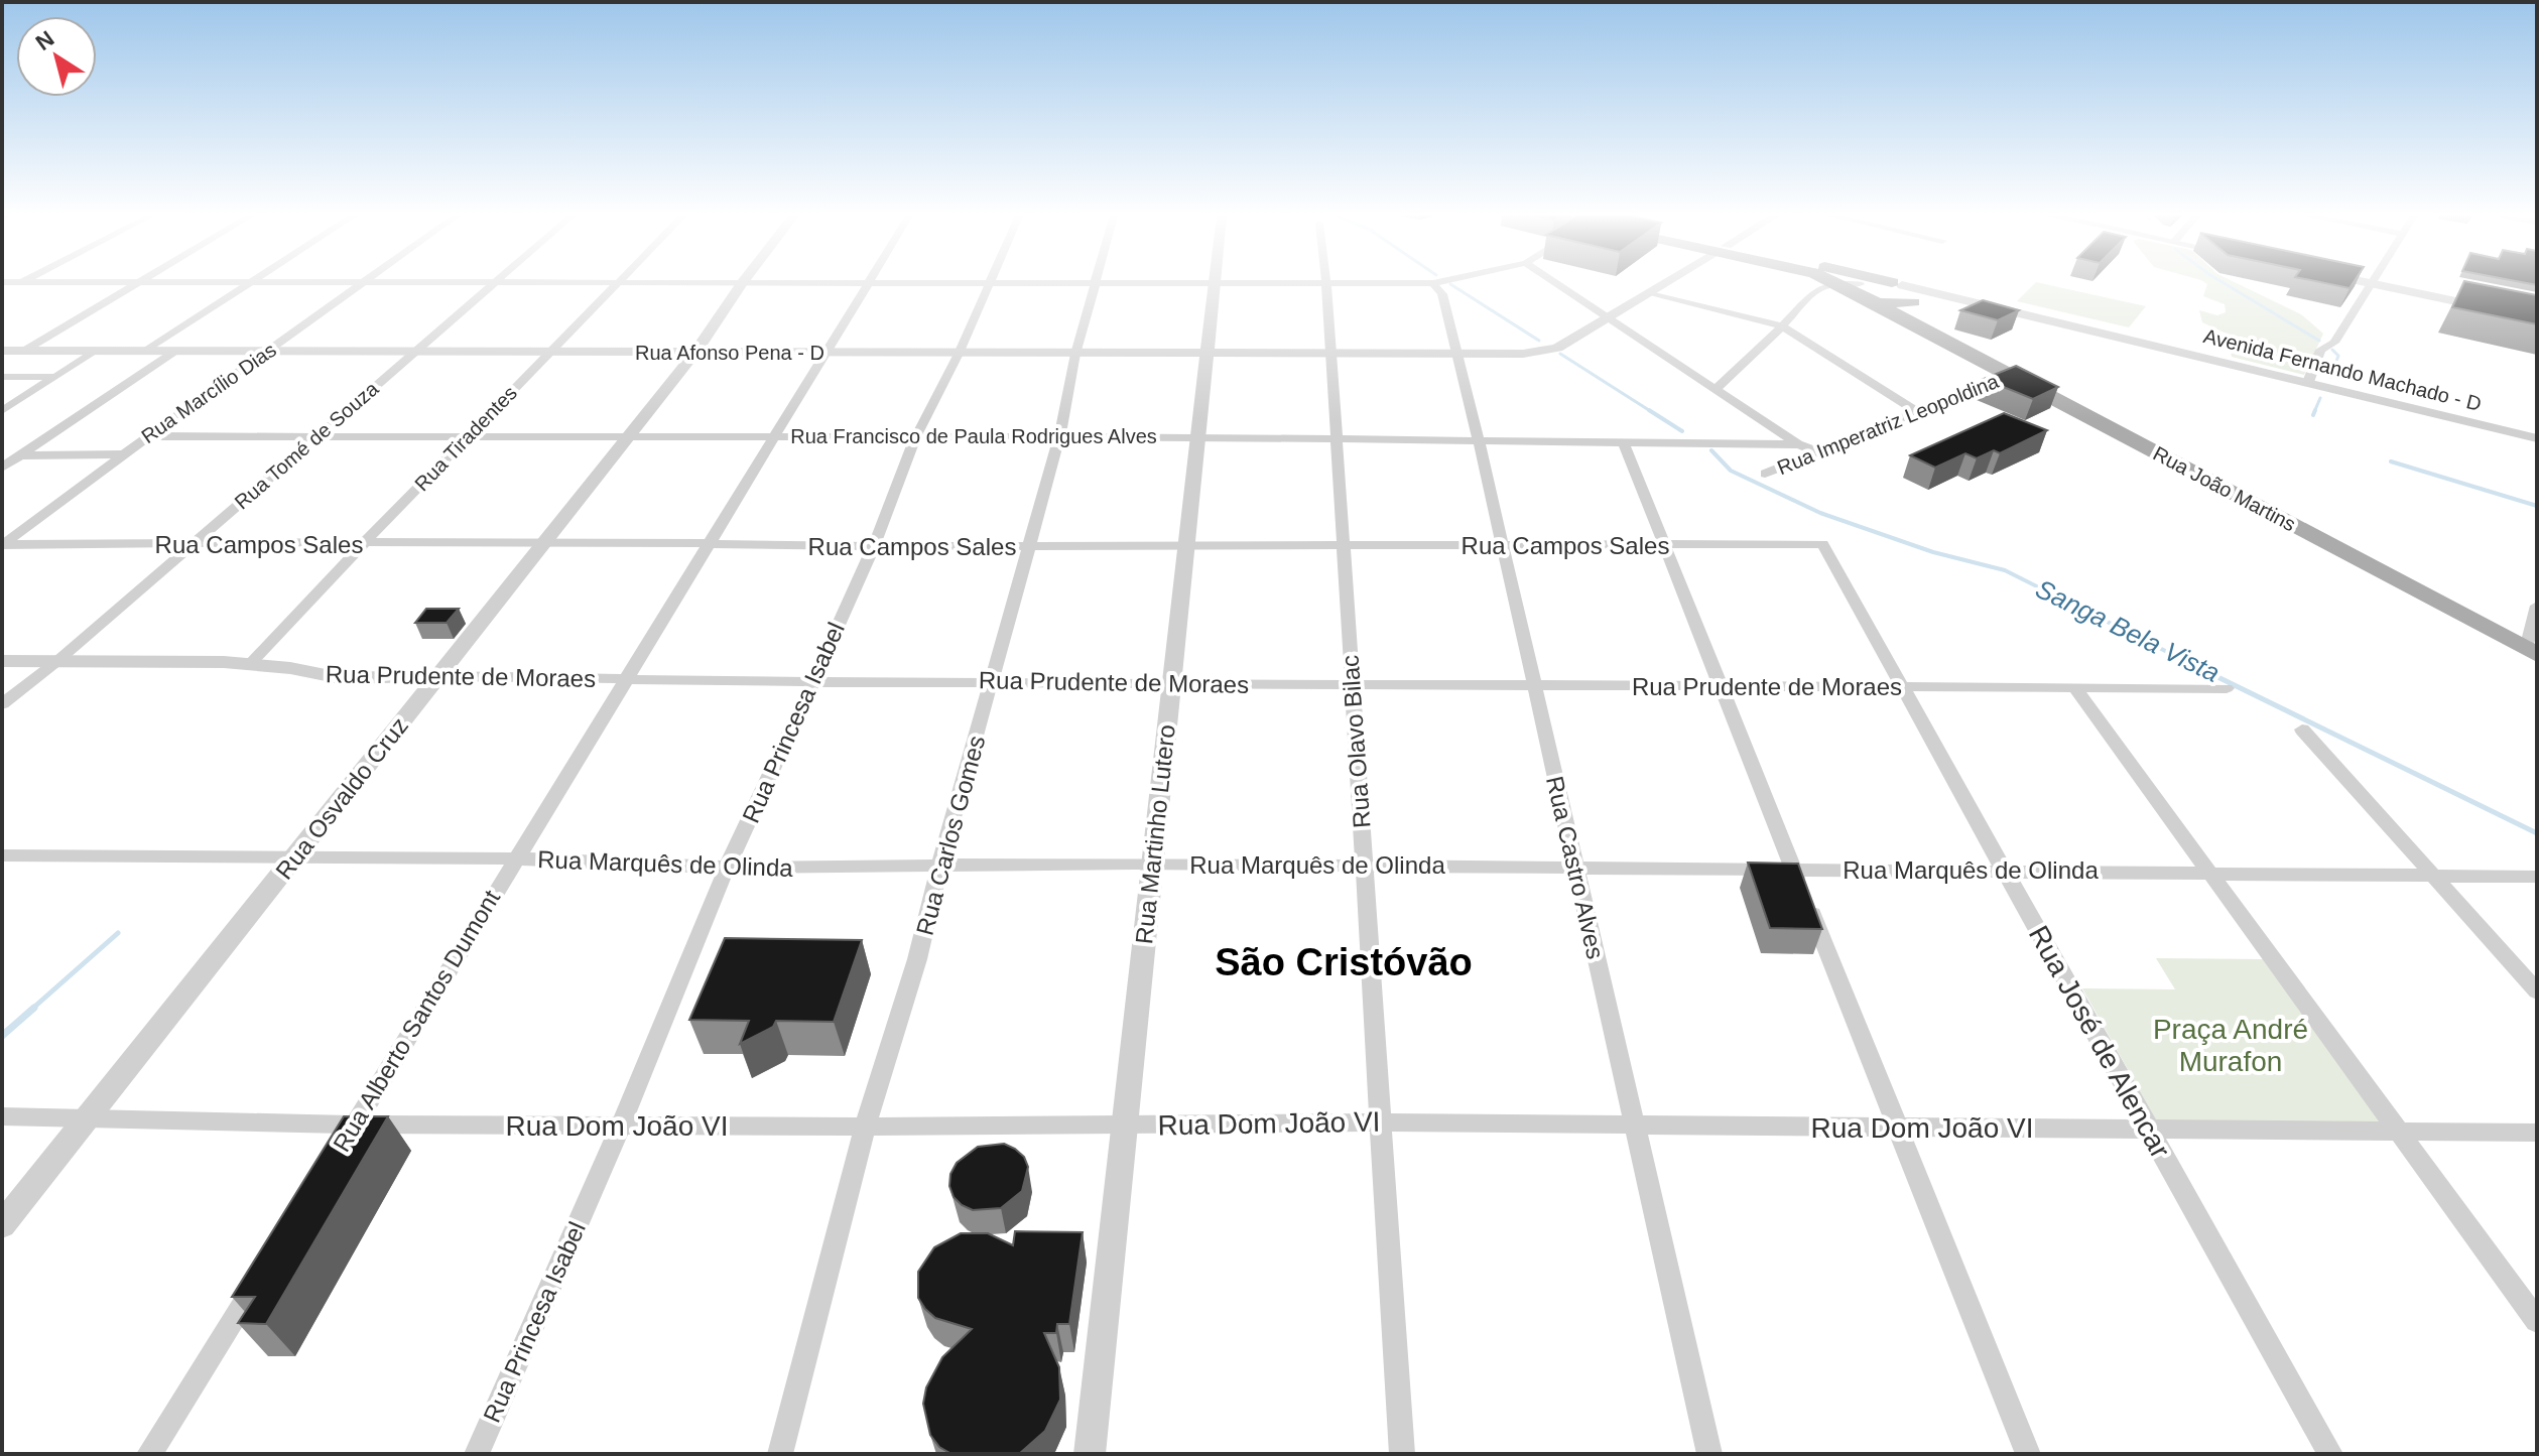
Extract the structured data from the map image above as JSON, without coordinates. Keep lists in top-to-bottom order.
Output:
{
  "streets": {
    "main road": ["Avenida Fernando Machado - D", "Rua João Martins"],
    "street": [
      "Rua Afonso Pena - D",
      "Rua Marcílio Dias",
      "Rua Imperatriz Leopoldina",
      "Rua Francisco de Paula Rodrigues Alves",
      "Rua Tiradentes",
      "Rua Tomé de Souza",
      "Rua Campos Sales",
      "Rua Prudente de Moraes",
      "Rua Princesa Isabel",
      "Rua Olavo Bilac",
      "Rua Osvaldo Cruz",
      "Rua Martinho Lutero",
      "Rua Carlos Gomes",
      "Rua Marquês de Olinda",
      "Rua Castro Alves",
      "Rua Alberto Santos Dumont",
      "Rua José de Alencar",
      "Rua Dom João VI"
    ]
  },
  "crossings": [
    ["Rua Afonso Pena - D", "Rua Marcílio Dias"],
    ["Rua Afonso Pena - D", "Rua Tiradentes"],
    ["Rua Afonso Pena - D", "Rua Tomé de Souza"],
    ["Rua Afonso Pena - D", "Rua Princesa Isabel"],
    ["Rua Afonso Pena - D", "Rua Olavo Bilac"],
    ["Rua Afonso Pena - D", "Rua Osvaldo Cruz"],
    ["Rua Afonso Pena - D", "Rua Martinho Lutero"],
    ["Rua Afonso Pena - D", "Rua Carlos Gomes"],
    ["Rua Afonso Pena - D", "Rua Castro Alves"],
    ["Rua Afonso Pena - D", "Rua Alberto Santos Dumont"],
    ["Avenida Fernando Machado - D", "Rua João Martins"],
    ["Rua Marcílio Dias", "Rua Francisco de Paula Rodrigues Alves"],
    ["Rua Marcílio Dias", "Rua Campos Sales"],
    ["Rua Imperatriz Leopoldina", "Rua João Martins"],
    ["Rua Francisco de Paula Rodrigues Alves", "Rua Tiradentes"],
    ["Rua Francisco de Paula Rodrigues Alves", "Rua Tomé de Souza"],
    ["Rua Francisco de Paula Rodrigues Alves", "Rua Princesa Isabel"],
    ["Rua Francisco de Paula Rodrigues Alves", "Rua Olavo Bilac"],
    ["Rua Francisco de Paula Rodrigues Alves", "Rua Osvaldo Cruz"],
    ["Rua Francisco de Paula Rodrigues Alves", "Rua Martinho Lutero"],
    ["Rua Francisco de Paula Rodrigues Alves", "Rua Carlos Gomes"],
    ["Rua Francisco de Paula Rodrigues Alves", "Rua Castro Alves"],
    ["Rua Francisco de Paula Rodrigues Alves", "Rua Alberto Santos Dumont"],
    ["Rua Tiradentes", "Rua Campos Sales"],
    ["Rua Tiradentes", "Rua Prudente de Moraes"],
    ["Rua Tomé de Souza", "Rua Campos Sales"],
    ["Rua Tomé de Souza", "Rua Prudente de Moraes"],
    ["Rua Campos Sales", "Rua Princesa Isabel"],
    ["Rua Campos Sales", "Rua Olavo Bilac"],
    ["Rua Campos Sales", "Rua Osvaldo Cruz"],
    ["Rua Campos Sales", "Rua Martinho Lutero"],
    ["Rua Campos Sales", "Rua Carlos Gomes"],
    ["Rua Campos Sales", "Rua Castro Alves"],
    ["Rua Campos Sales", "Rua Alberto Santos Dumont"],
    ["Rua Campos Sales", "Rua José de Alencar"],
    ["Rua Prudente de Moraes", "Rua Princesa Isabel"],
    ["Rua Prudente de Moraes", "Rua Olavo Bilac"],
    ["Rua Prudente de Moraes", "Rua Osvaldo Cruz"],
    ["Rua Prudente de Moraes", "Rua Martinho Lutero"],
    ["Rua Prudente de Moraes", "Rua Carlos Gomes"],
    ["Rua Prudente de Moraes", "Rua Castro Alves"],
    ["Rua Prudente de Moraes", "Rua Alberto Santos Dumont"],
    ["Rua Prudente de Moraes", "Rua José de Alencar"],
    ["Rua Princesa Isabel", "Rua Marquês de Olinda"],
    ["Rua Princesa Isabel", "Rua Dom João VI"],
    ["Rua Olavo Bilac", "Rua Marquês de Olinda"],
    ["Rua Olavo Bilac", "Rua Dom João VI"],
    ["Rua Osvaldo Cruz", "Rua Marquês de Olinda"],
    ["Rua Osvaldo Cruz", "Rua Dom João VI"],
    ["Rua Martinho Lutero", "Rua Marquês de Olinda"],
    ["Rua Martinho Lutero", "Rua Dom João VI"],
    ["Rua Carlos Gomes", "Rua Marquês de Olinda"],
    ["Rua Carlos Gomes", "Rua Dom João VI"],
    ["Rua Marquês de Olinda", "Rua Castro Alves"],
    ["Rua Marquês de Olinda", "Rua Alberto Santos Dumont"],
    ["Rua Marquês de Olinda", "Rua José de Alencar"],
    ["Rua Castro Alves", "Rua Dom João VI"],
    ["Rua Alberto Santos Dumont", "Rua Dom João VI"],
    ["Rua José de Alencar", "Rua Dom João VI"]
  ],
  "districts": ["São Cristóvão"],
  "water": ["Sanga Bela Vista"],
  "parks": ["Praça André Murafon"],
  "north": "top left"
}
